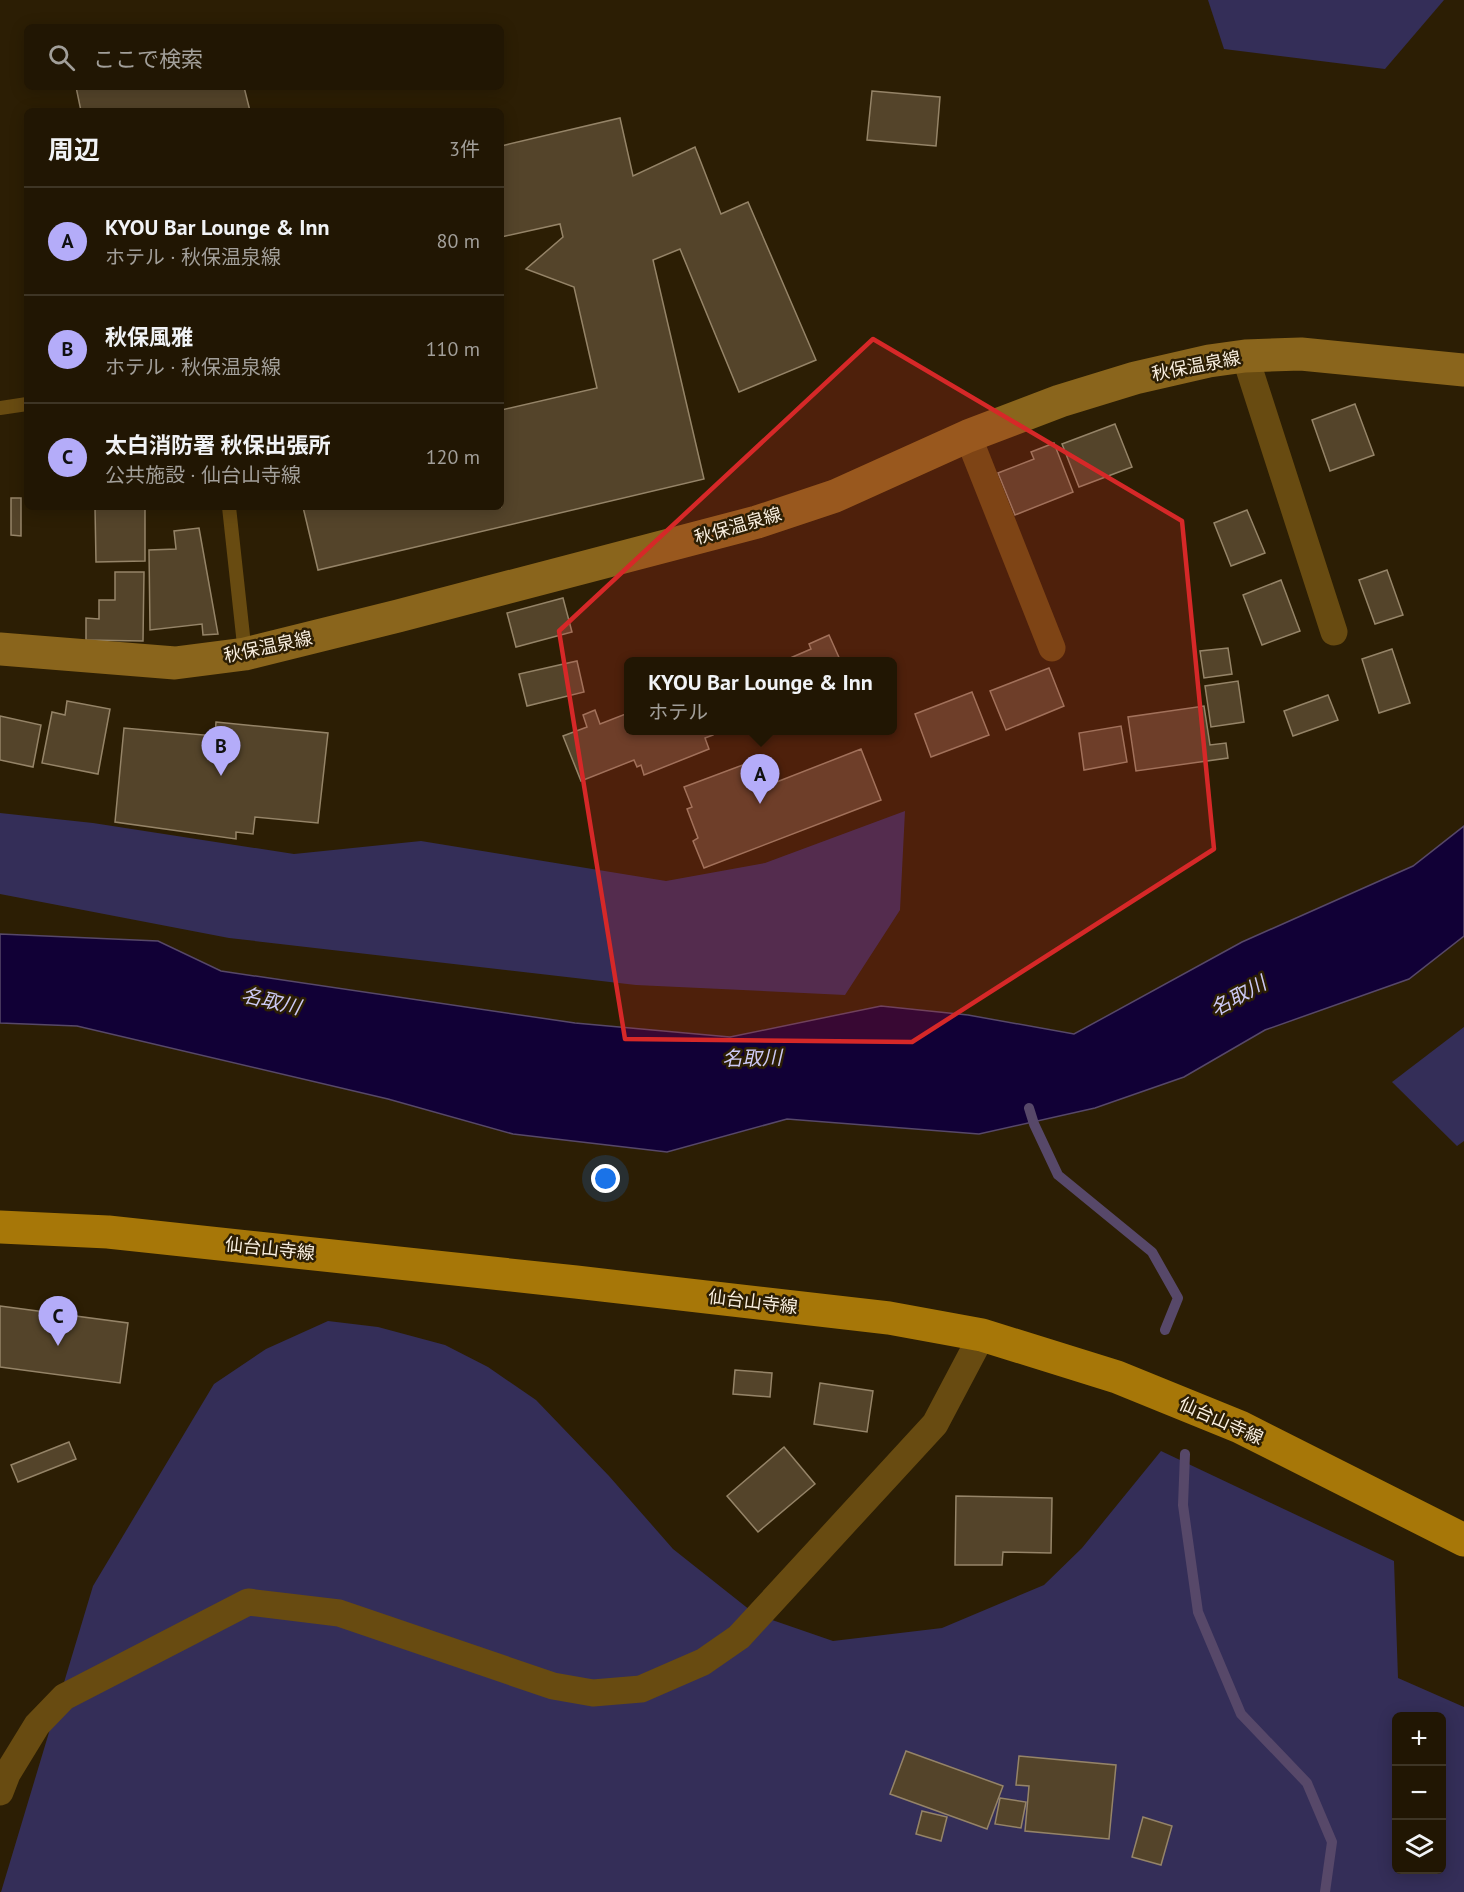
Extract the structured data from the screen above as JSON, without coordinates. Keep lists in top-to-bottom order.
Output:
{
  "streets": {
    "main road": ["秋保温泉線", "仙台山寺線"]
  },
  "water": ["名取川"],
  "page": {
    "search": "ここで検索",
    "heading": ["周辺", "3件"],
    "list": [
      {
        "mark": "A",
        "name": "KYOU Bar Lounge & Inn",
        "note": "ホテル · 秋保温泉線",
        "value": "80 m"
      },
      {
        "mark": "B",
        "name": "秋保風雅",
        "note": "ホテル · 秋保温泉線",
        "value": "110 m"
      },
      {
        "mark": "C",
        "name": "太白消防署 秋保出張所",
        "note": "公共施設 · 仙台山寺線",
        "value": "120 m"
      }
    ],
    "popup": ["KYOU Bar Lounge & Inn", "ホテル"],
    "pins": ["B", "A", "C"],
    "map_buttons": ["+", "−"]
  }
}
